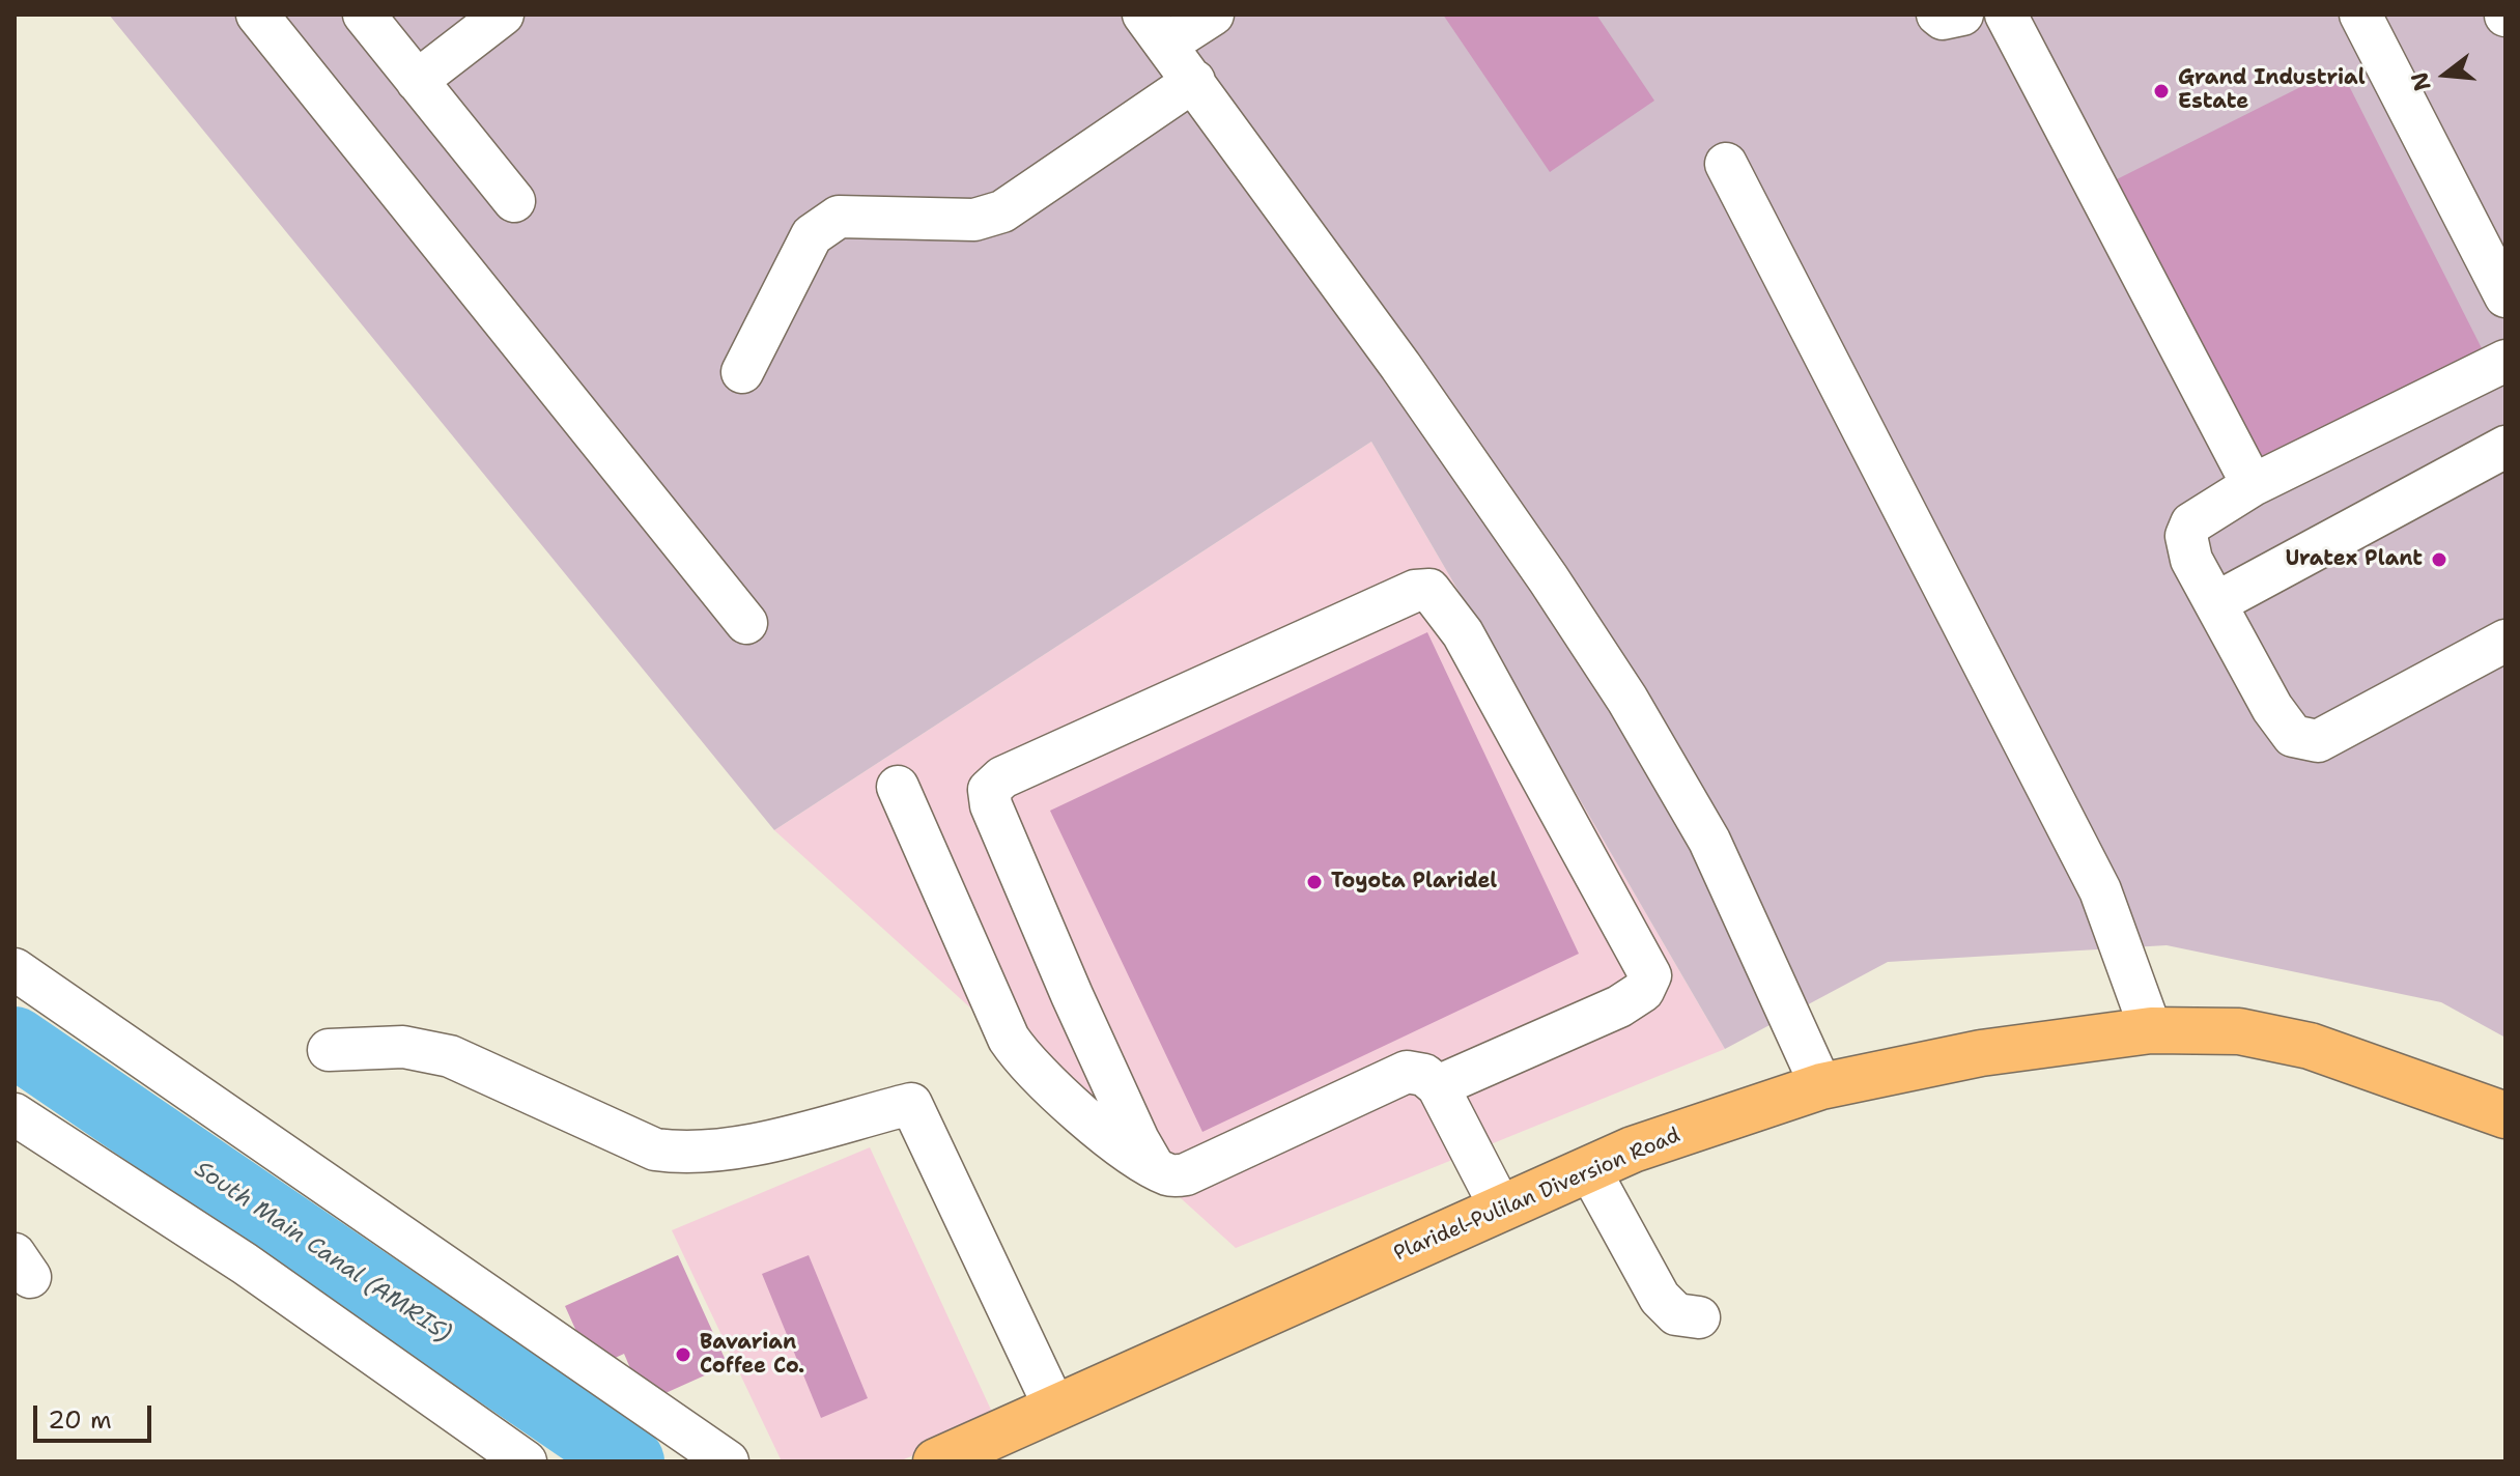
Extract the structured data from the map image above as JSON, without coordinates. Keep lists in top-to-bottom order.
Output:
{
  "streets": {
    "highway": ["Plaridel-Pulilan Diversion Road"]
  },
  "water": ["South Main Canal (AMRIS)"],
  "places": [
    "Grand Industrial Estate",
    "Uratex Plant",
    "Toyota Plaridel",
    "Bavarian Coffee Co."
  ],
  "scale_bar": "20 m",
  "north": "left"
}
